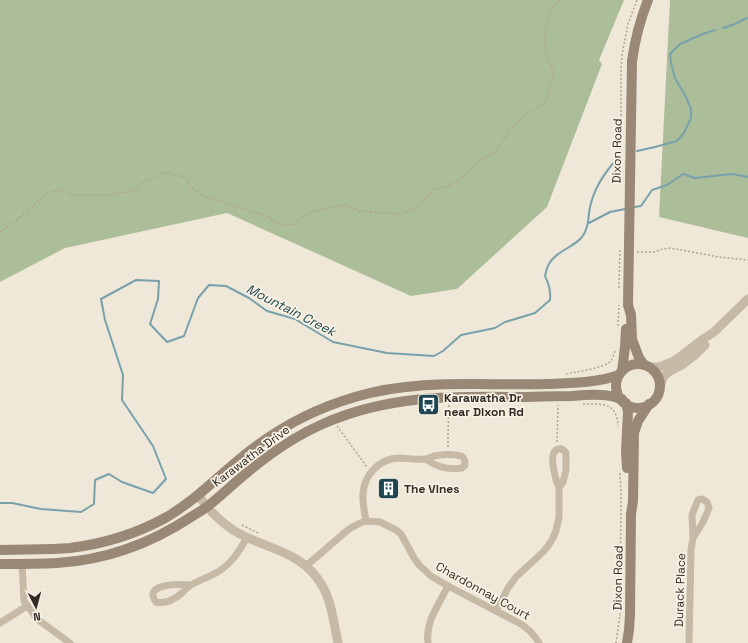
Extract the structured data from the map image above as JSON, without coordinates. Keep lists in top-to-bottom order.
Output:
{
  "streets": {
    "main road": ["Dixon Road", "Karawatha Drive"],
    "street": ["Durack Place", "Chardonnay Court"]
  },
  "crossings": [
    ["Dixon Road", "Karawatha Drive"]
  ],
  "water": ["Mountain Creek"],
  "places": {
    "bus stop": ["Karawatha Dr near Dixon Rd"],
    "building": ["The Vines"]
  },
  "north": "bottom"
}
